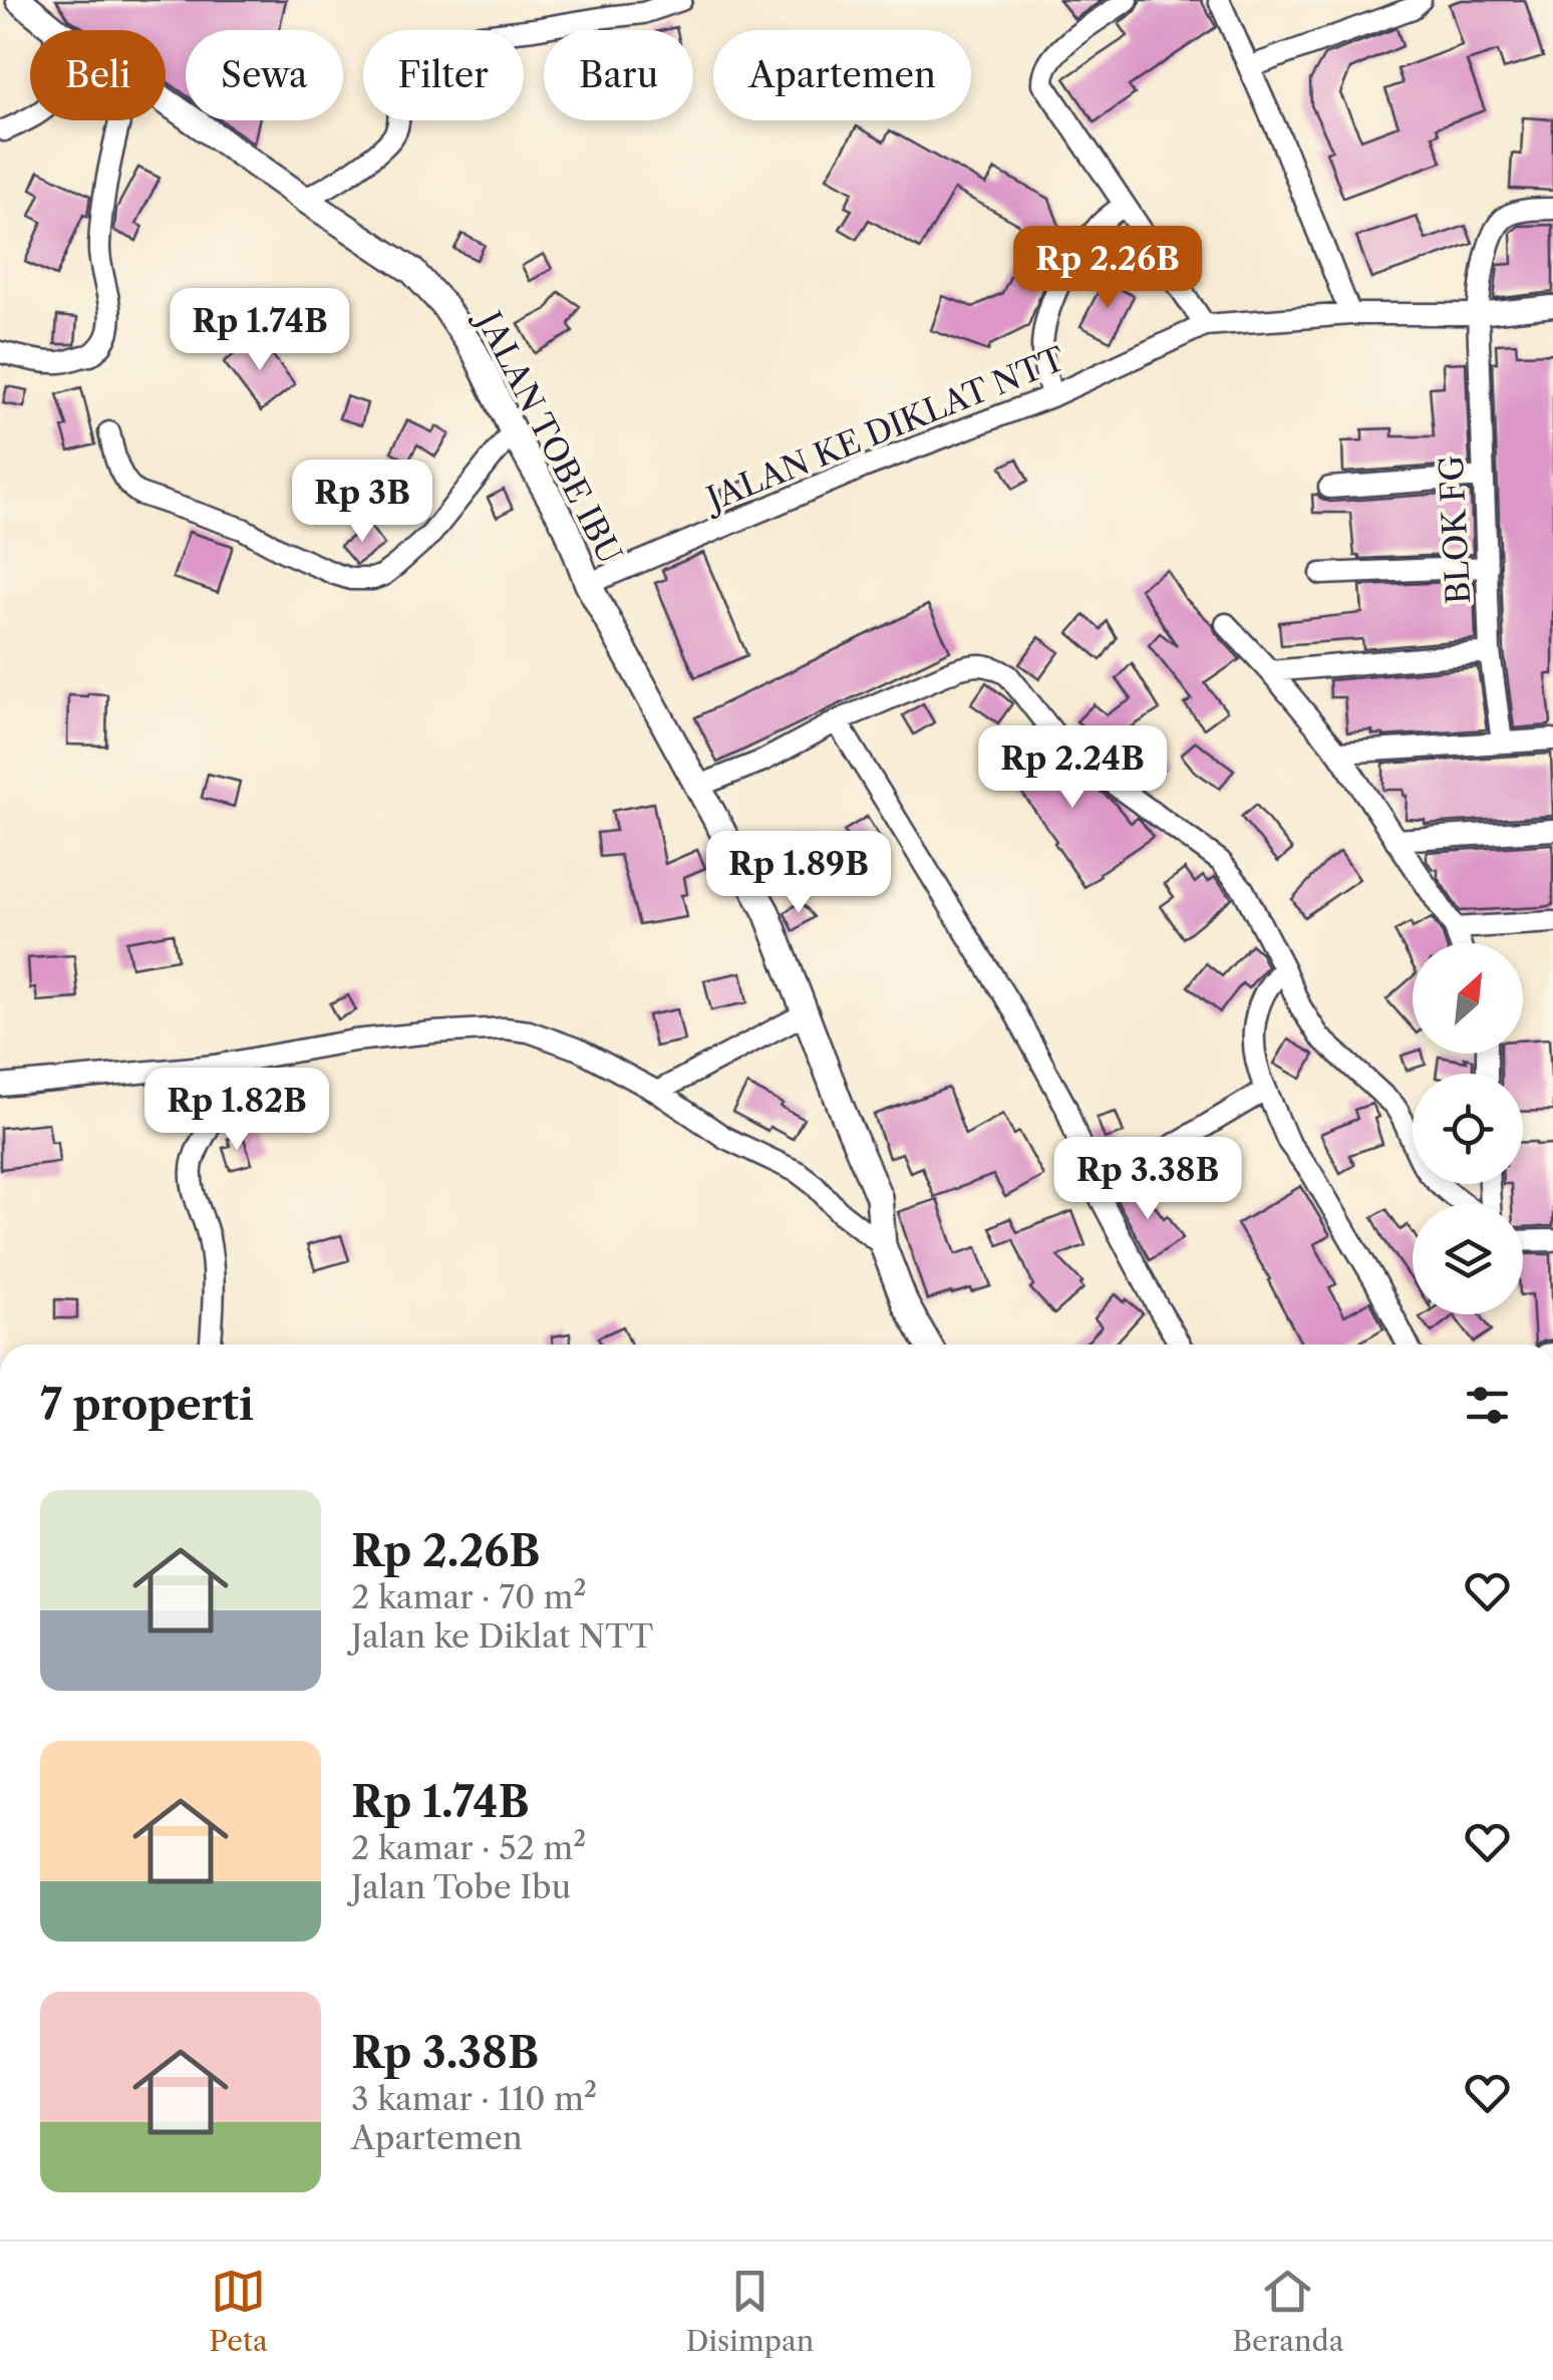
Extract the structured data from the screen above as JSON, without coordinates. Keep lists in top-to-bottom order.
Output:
{
  "streets": {
    "street": ["JALAN KE DIKLAT NTT", "JALAN TOBE IBU", "BLOK FG"]
  },
  "crossings": [
    ["JALAN KE DIKLAT NTT", "JALAN TOBE IBU"],
    ["JALAN KE DIKLAT NTT", "BLOK FG"]
  ],
  "north": "top right",
  "page": {
    "chip": [
      "Beli",
      "Sewa",
      "Filter",
      "Baru",
      "Apartemen"
    ],
    "price": [
      "Rp 2.26B",
      "Rp 1.74B",
      "Rp 3B",
      "Rp 2.24B",
      "Rp 1.89B",
      "Rp 1.82B",
      "Rp 3.38B"
    ],
    "heading": "7 properti",
    "list": [
      {
        "name": "Rp 2.26B",
        "note": "2 kamar · 70 m² · Jalan ke Diklat NTT"
      },
      {
        "name": "Rp 1.74B",
        "note": "2 kamar · 52 m² · Jalan Tobe Ibu"
      },
      {
        "name": "Rp 3.38B",
        "note": "3 kamar · 110 m² · Apartemen"
      }
    ],
    "tabs": ["Peta", "Disimpan", "Beranda"]
  }
}
